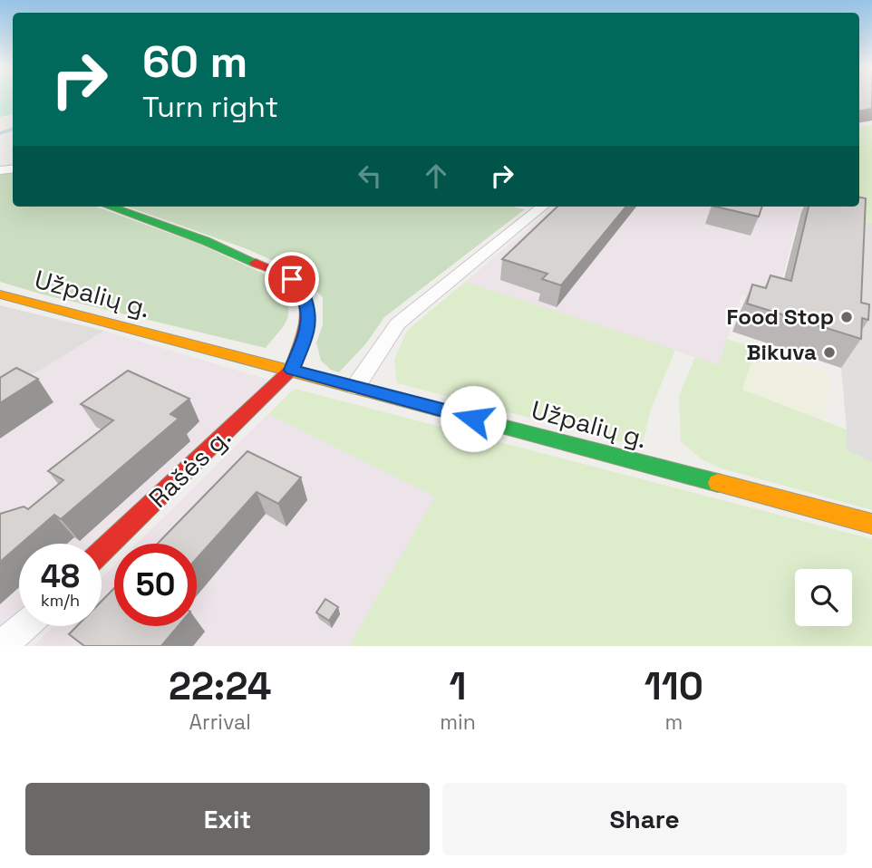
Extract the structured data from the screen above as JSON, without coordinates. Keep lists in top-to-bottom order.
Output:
{
  "streets": {
    "main road": ["Užpalių g.", "Rašės g."]
  },
  "crossings": [
    ["Užpalių g.", "Rašės g."]
  ],
  "places": ["Food Stop", "Bikuva"],
  "page": {
    "turn": ["60 m", "Turn right"],
    "speed": "48 km/h",
    "limit": "50",
    "eta": [
      "22:24",
      "Arrival",
      "1",
      "min",
      "110",
      "m"
    ],
    "buttons": ["Exit", "Share"]
  }
}
